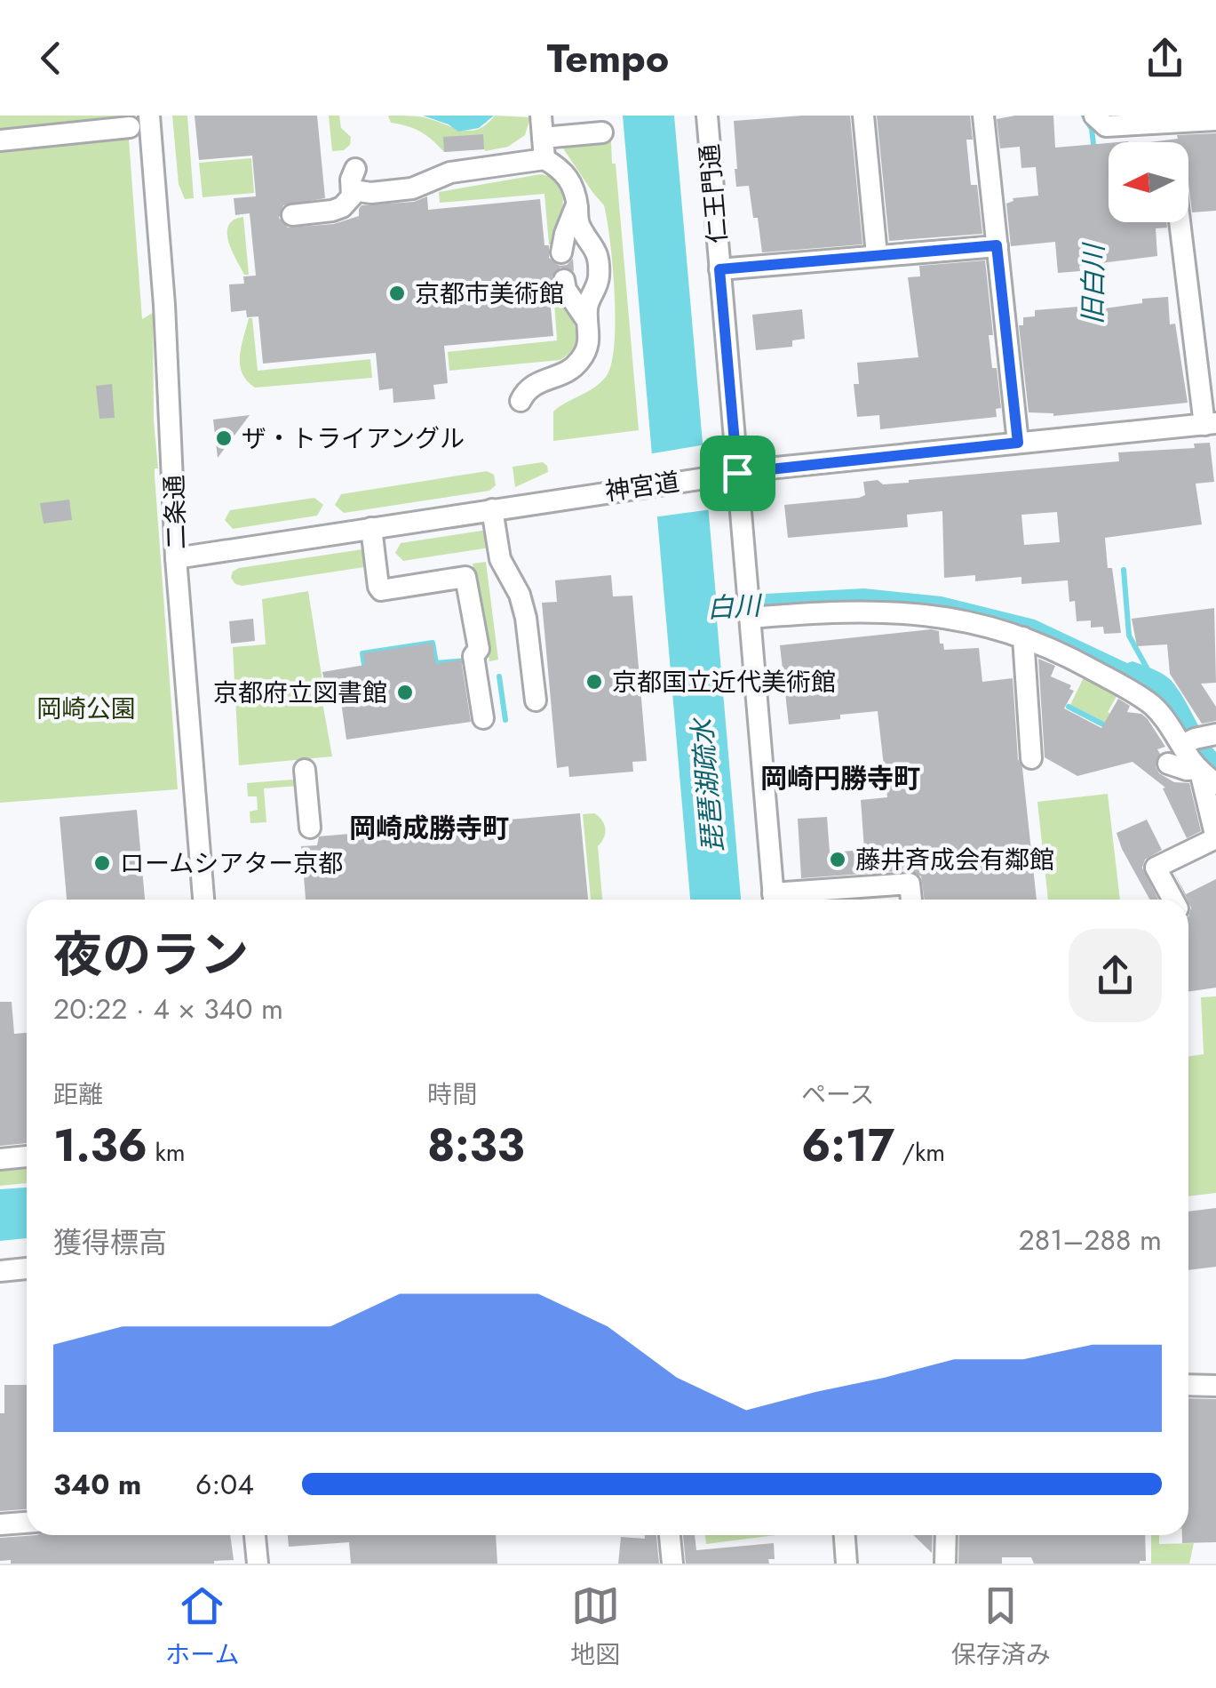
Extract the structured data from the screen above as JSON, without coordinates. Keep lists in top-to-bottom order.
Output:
{
  "streets": {
    "street": ["仁王門通", "神宮道", "二条通"]
  },
  "crossings": [
    ["仁王門通", "神宮道"],
    ["神宮道", "二条通"]
  ],
  "districts": ["岡崎円勝寺町", "岡崎成勝寺町"],
  "water": ["旧白川", "白川", "琵琶湖疏水"],
  "parks": ["岡崎公園"],
  "places": [
    "京都市美術館",
    "ザ・トライアングル",
    "京都国立近代美術館",
    "京都府立図書館",
    "藤井斉成会有鄰館",
    "ロームシアター京都"
  ],
  "north": "left",
  "page": {
    "header": "Tempo",
    "heading": ["夜のラン", "20:22 · 4 × 340 m"],
    "stats": [
      ["距離", "1.36 km"],
      ["時間", "8:33"],
      ["ペース", "6:17 /km"]
    ],
    "chart": ["獲得標高", "281–288 m"],
    "list": [
      {
        "name": "340 m",
        "note": "6:04"
      }
    ],
    "tabs": ["ホーム", "地図", "保存済み"]
  }
}
